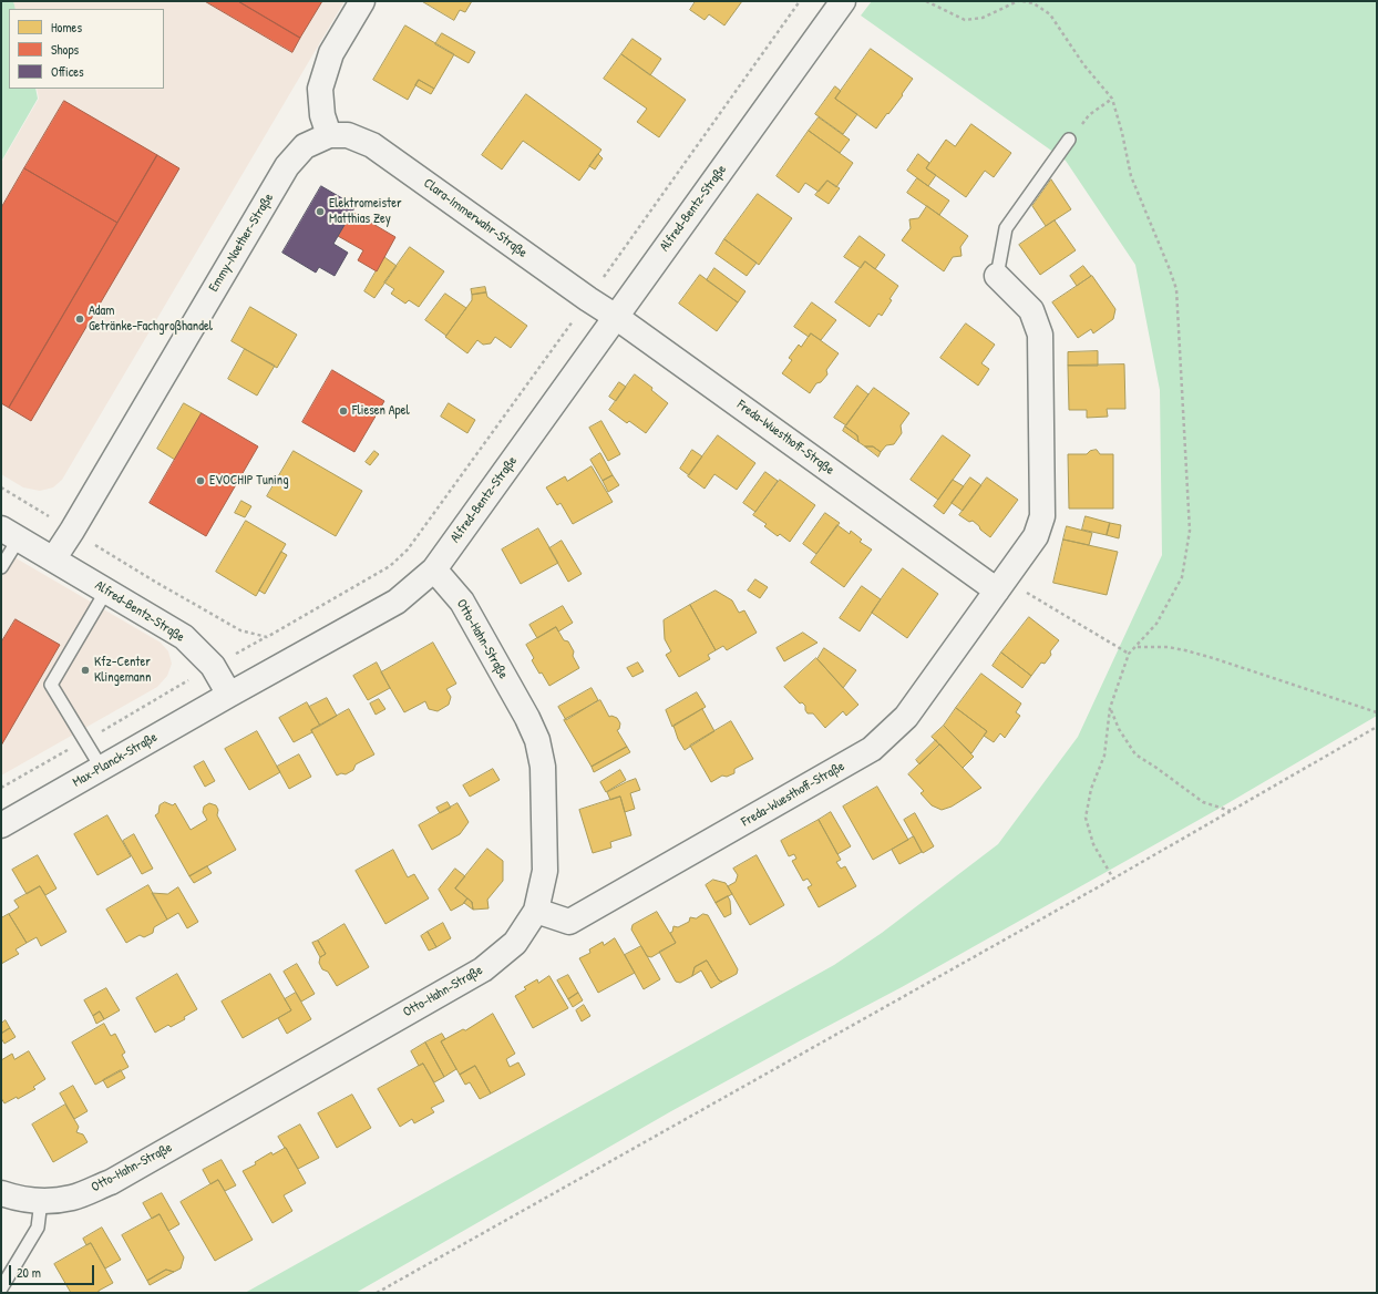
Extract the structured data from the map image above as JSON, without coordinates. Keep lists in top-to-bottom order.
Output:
{
  "streets": {
    "street": [
      "Alfred-Bentz-Straße",
      "Clara-Immerwahr-Straße",
      "Emmy-Noether-Straße",
      "Freda-Wuesthoff-Straße",
      "Otto-Hahn-Straße",
      "Max-Planck-Straße"
    ]
  },
  "crossings": [
    ["Alfred-Bentz-Straße", "Clara-Immerwahr-Straße"],
    ["Alfred-Bentz-Straße", "Emmy-Noether-Straße"],
    ["Alfred-Bentz-Straße", "Freda-Wuesthoff-Straße"],
    ["Alfred-Bentz-Straße", "Otto-Hahn-Straße"],
    ["Alfred-Bentz-Straße", "Max-Planck-Straße"],
    ["Clara-Immerwahr-Straße", "Emmy-Noether-Straße"],
    ["Clara-Immerwahr-Straße", "Freda-Wuesthoff-Straße"],
    ["Freda-Wuesthoff-Straße", "Otto-Hahn-Straße"]
  ],
  "places": [
    "Elektromeister Matthias Zey",
    "Adam Getränke-Fachgroßhandel",
    "Fliesen Apel",
    "EVOCHIP Tuning",
    "Kfz-Center Klingemann"
  ],
  "legend": ["Homes", "Shops", "Offices"],
  "scale_bar": "20 m"
}
